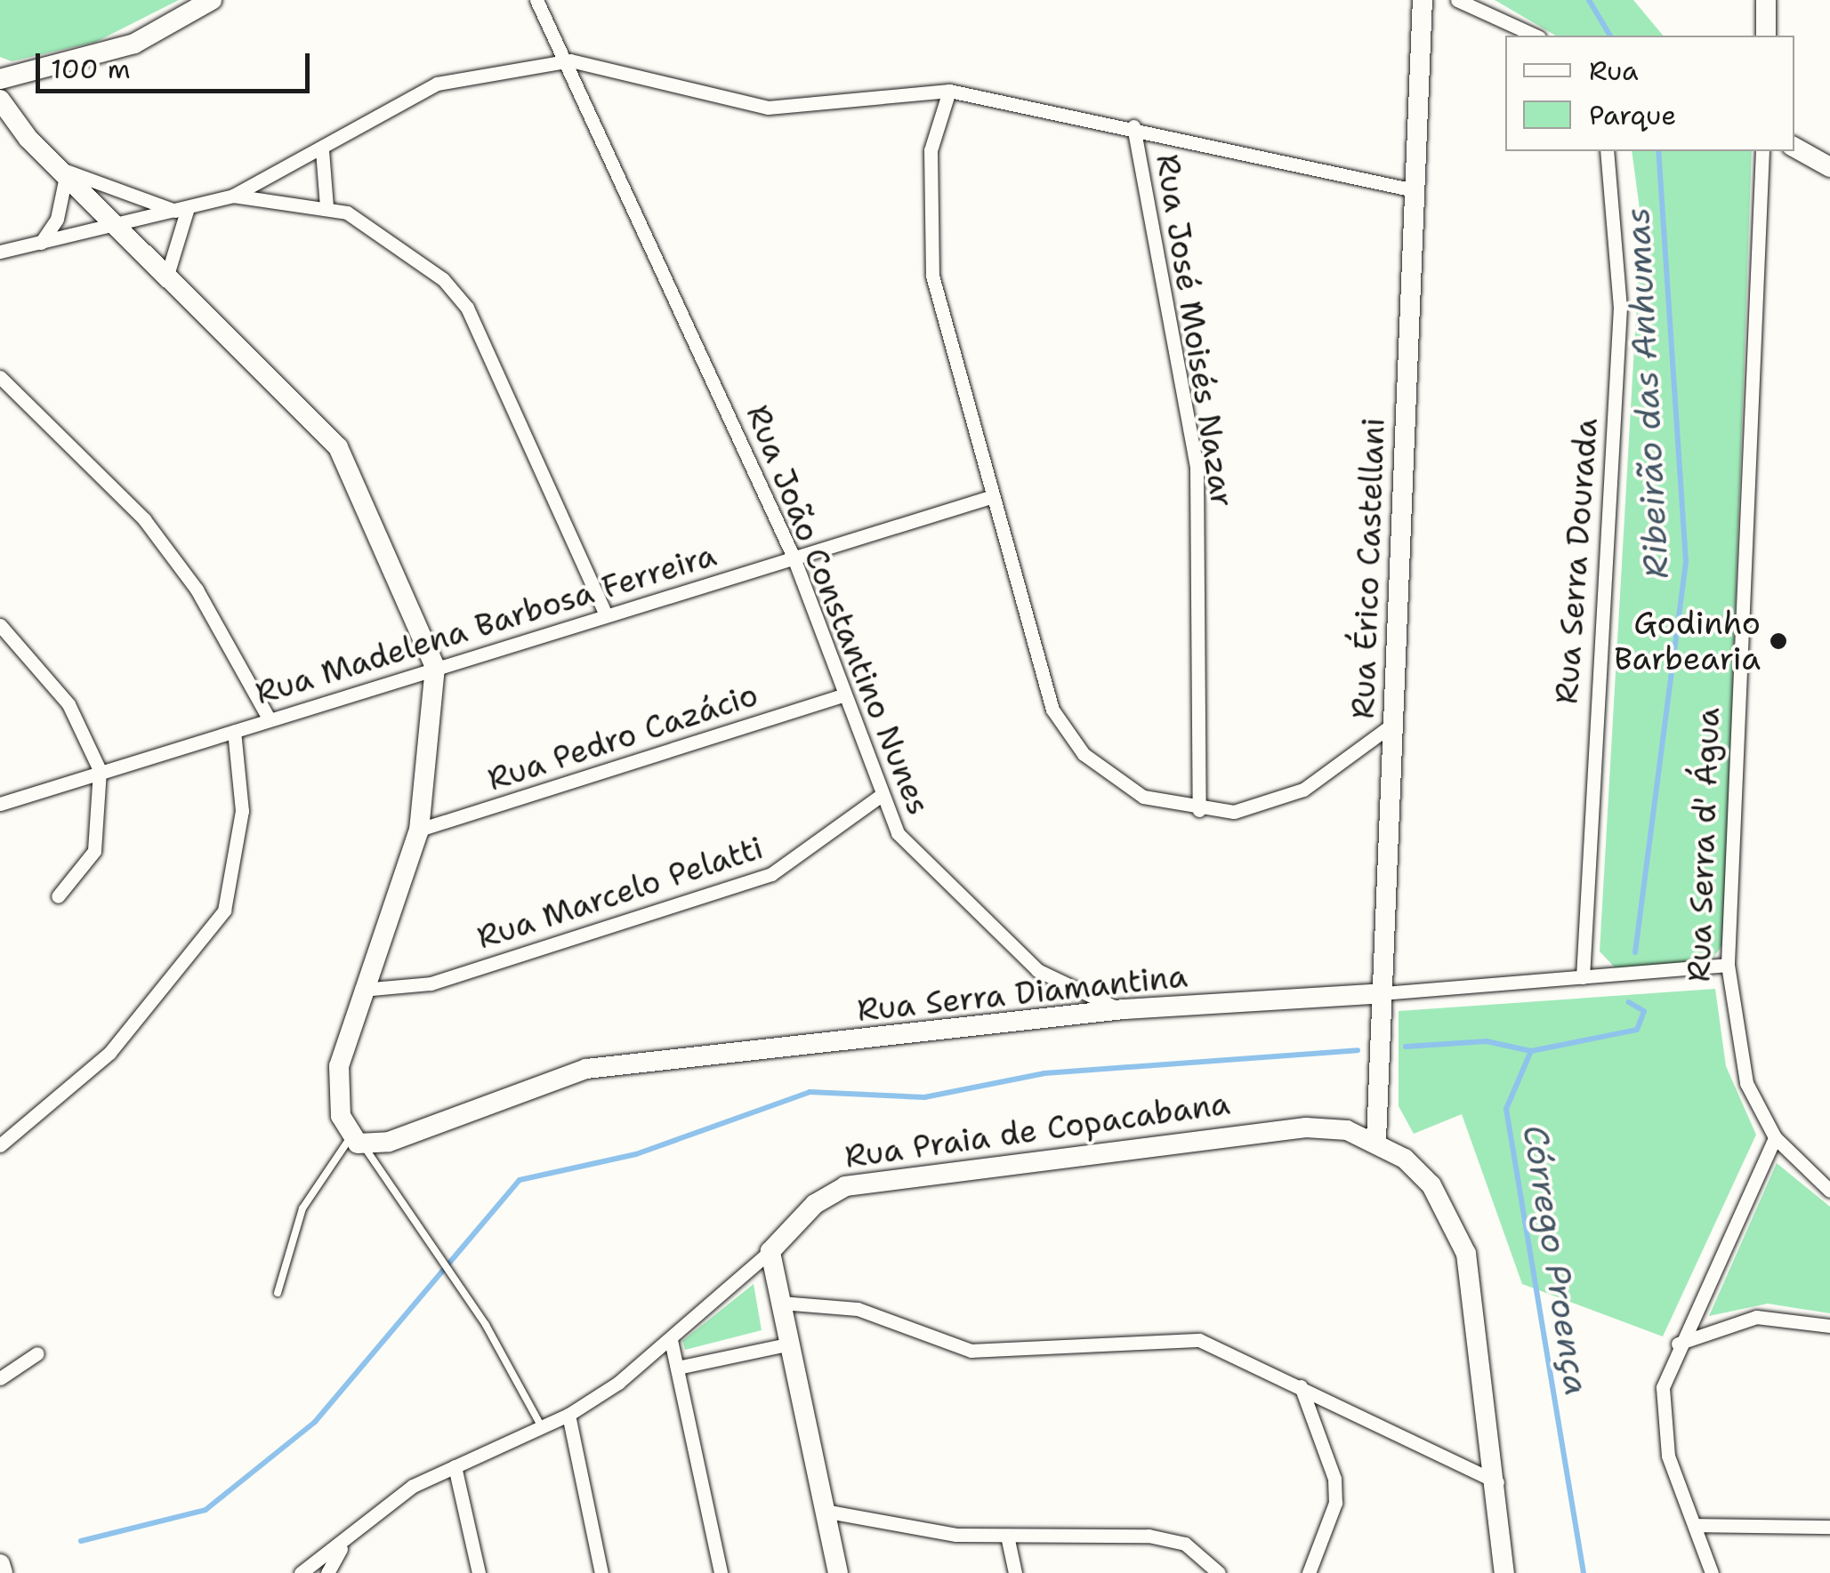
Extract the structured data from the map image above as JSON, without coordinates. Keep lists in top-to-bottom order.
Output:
{
  "streets": {
    "street": [
      "Rua José Moisés Nazar",
      "Rua Serra Dourada",
      "Rua Érico Castellani",
      "Rua João Constantino Nunes",
      "Rua Madelena Barbosa Ferreira",
      "Rua Pedro Cazácio",
      "Rua Serra d' Água",
      "Rua Marcelo Pelatti",
      "Rua Serra Diamantina",
      "Rua Praia de Copacabana"
    ]
  },
  "crossings": [
    ["Rua Serra Dourada", "Rua Serra Diamantina"],
    ["Rua Érico Castellani", "Rua Serra Diamantina"],
    ["Rua Érico Castellani", "Rua Praia de Copacabana"],
    ["Rua João Constantino Nunes", "Rua Madelena Barbosa Ferreira"],
    ["Rua João Constantino Nunes", "Rua Pedro Cazácio"],
    ["Rua João Constantino Nunes", "Rua Marcelo Pelatti"],
    ["Rua João Constantino Nunes", "Rua Serra Diamantina"],
    ["Rua Serra d' Água", "Rua Serra Diamantina"]
  ],
  "water": ["Ribeirão das Anhumas", "Córrego Proença"],
  "places": ["Godinho Barbearia"],
  "legend": ["Rua", "Parque"],
  "scale_bar": "100 m"
}
